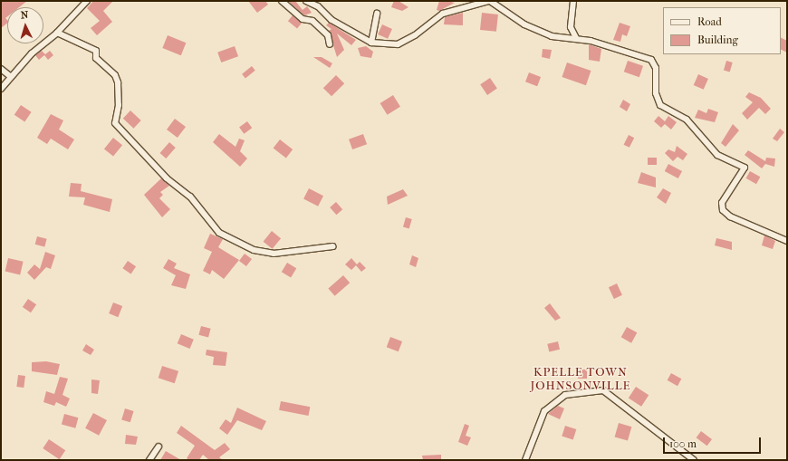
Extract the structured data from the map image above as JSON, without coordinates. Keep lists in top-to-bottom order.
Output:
{
  "districts": ["KPELLE TOWN JOHNSONVILLE"],
  "legend": ["Road", "Building"],
  "scale_bar": "100 m",
  "north": "top"
}
